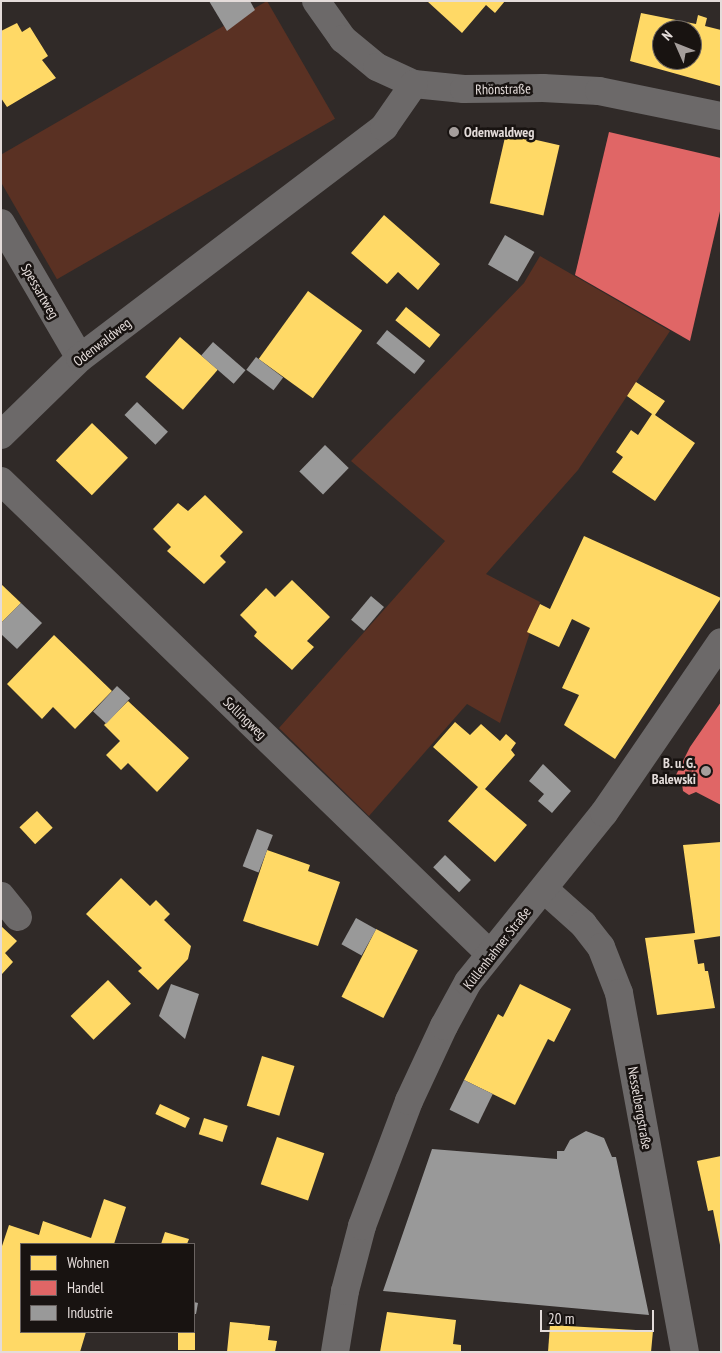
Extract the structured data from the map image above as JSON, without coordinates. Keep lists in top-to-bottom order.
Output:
{
  "streets": {
    "street": [
      "Rhönstraße",
      "Spessartweg",
      "Odenwaldweg",
      "Sollingweg",
      "Küllenhahner Straße",
      "Nesselbergstraße"
    ]
  },
  "crossings": [
    ["Rhönstraße", "Odenwaldweg"],
    ["Spessartweg", "Odenwaldweg"],
    ["Sollingweg", "Küllenhahner Straße"],
    ["Küllenhahner Straße", "Nesselbergstraße"]
  ],
  "places": ["Odenwaldweg", "B. u. G. Balewski"],
  "legend": ["Wohnen", "Handel", "Industrie"],
  "scale_bar": "20 m",
  "north": "top left"
}
